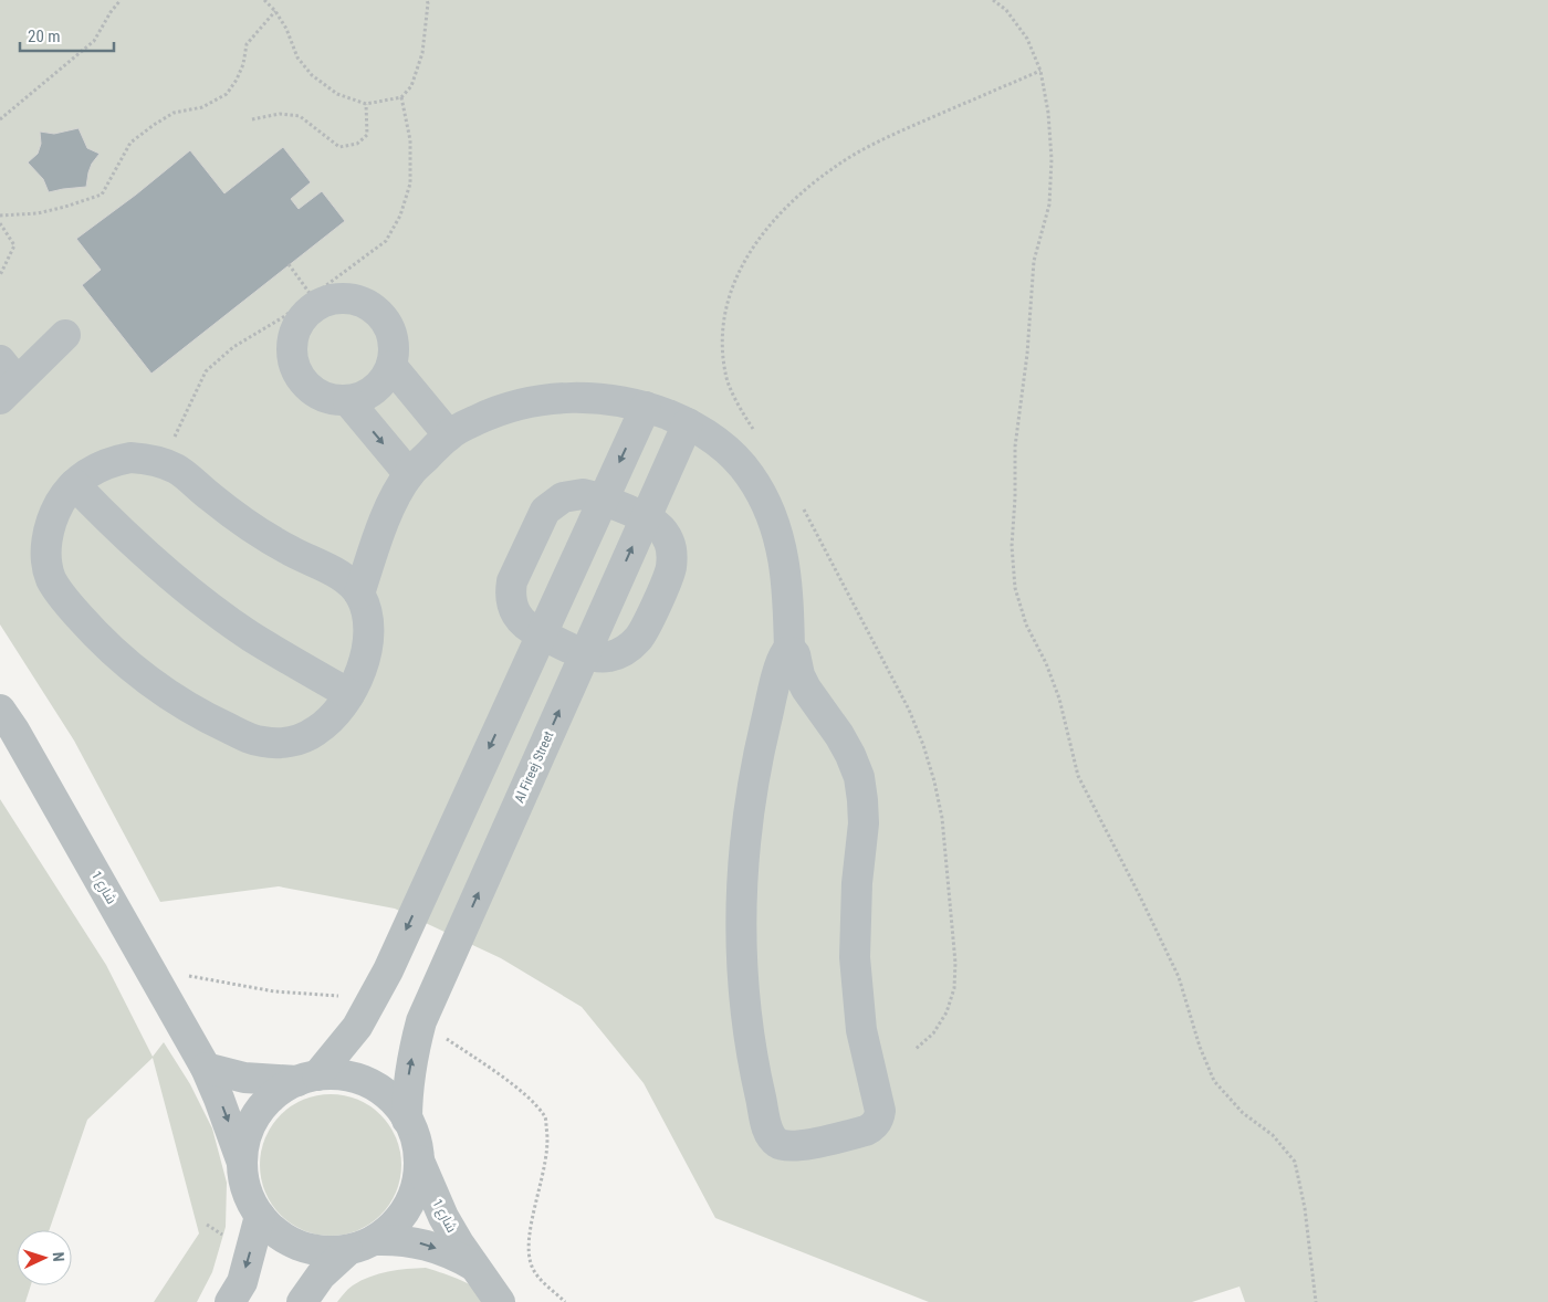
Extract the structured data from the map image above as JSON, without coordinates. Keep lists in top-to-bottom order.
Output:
{
  "streets": {
    "street": ["Al Fireej Street", "شارع 1"]
  },
  "crossings": [
    ["Al Fireej Street", "شارع 1"]
  ],
  "scale_bar": "20 m",
  "north": "right"
}
